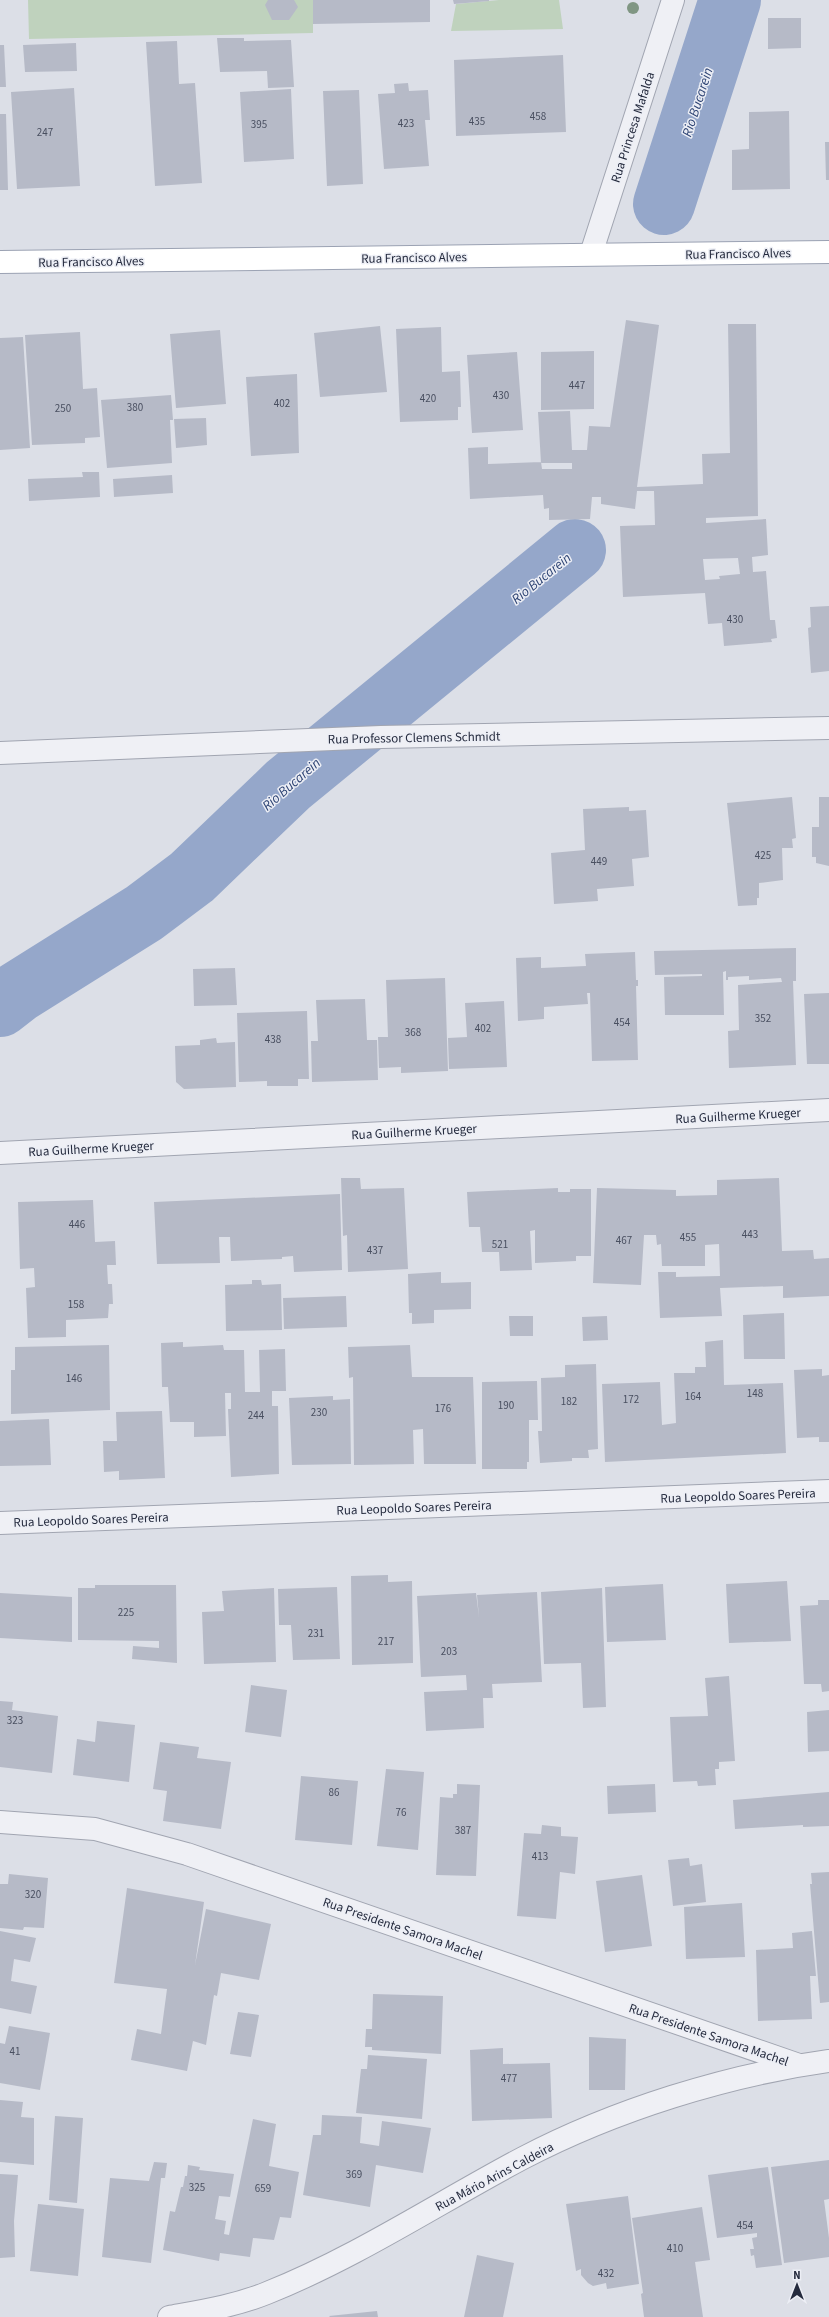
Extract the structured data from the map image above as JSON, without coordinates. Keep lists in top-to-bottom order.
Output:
{
  "streets": {
    "main road": ["Rua Francisco Alves"],
    "street": [
      "Rua Princesa Mafalda",
      "Rua Professor Clemens Schmidt",
      "Rua Guilherme Krueger",
      "Rua Leopoldo Soares Pereira",
      "Rua Presidente Samora Machel",
      "Rua Mário Arins Caldeira"
    ]
  },
  "crossings": [
    ["Rua Princesa Mafalda", "Rua Francisco Alves"],
    ["Rua Presidente Samora Machel", "Rua Mário Arins Caldeira"]
  ],
  "water": ["Rio Bucarein"],
  "house_numbers": [
    "458",
    "435",
    "423",
    "395",
    "247",
    "447",
    "430",
    "420",
    "402",
    "380",
    "250",
    "430",
    "425",
    "449",
    "352",
    "454",
    "402",
    "368",
    "438",
    "446",
    "443",
    "455",
    "467",
    "521",
    "437",
    "158",
    "146",
    "148",
    "164",
    "172",
    "182",
    "190",
    "176",
    "230",
    "244",
    "225",
    "231",
    "217",
    "203",
    "323",
    "86",
    "76",
    "387",
    "413",
    "320",
    "41",
    "477",
    "369",
    "325",
    "659",
    "454",
    "410",
    "432"
  ],
  "north": "top"
}
